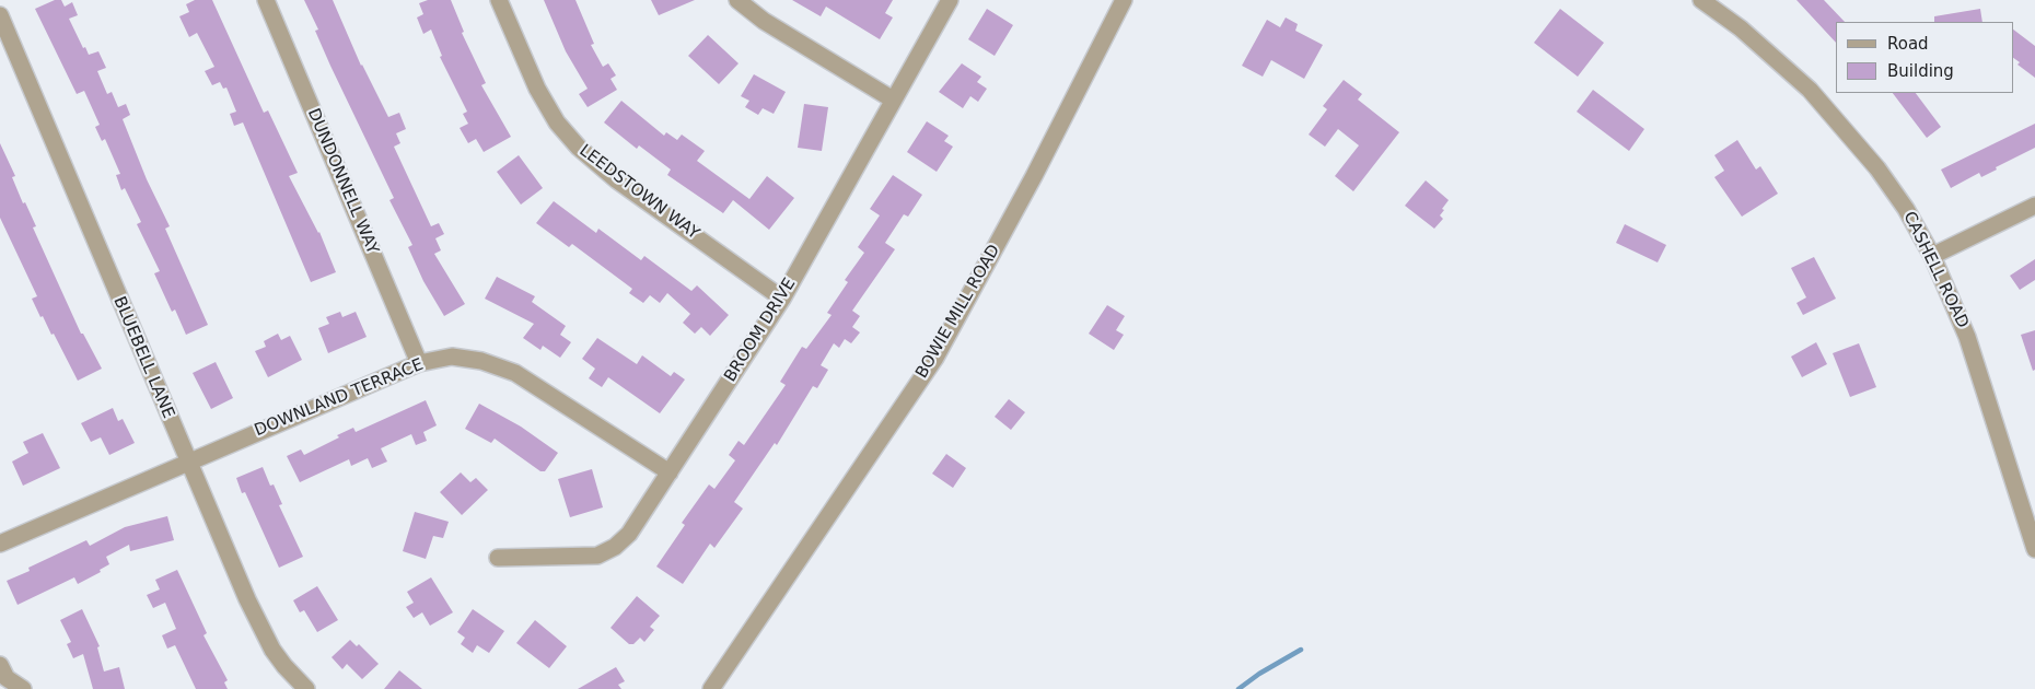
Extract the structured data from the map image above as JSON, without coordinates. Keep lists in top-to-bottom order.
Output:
{
  "streets": {
    "street": [
      "DUNDONNELL WAY",
      "LEEDSTOWN WAY",
      "CASHELL ROAD",
      "BOWIE MILL ROAD",
      "BROOM DRIVE",
      "BLUEBELL LANE",
      "DOWNLAND TERRACE"
    ]
  },
  "crossings": [
    ["DUNDONNELL WAY", "DOWNLAND TERRACE"],
    ["LEEDSTOWN WAY", "BROOM DRIVE"],
    ["BROOM DRIVE", "DOWNLAND TERRACE"],
    ["BLUEBELL LANE", "DOWNLAND TERRACE"]
  ],
  "legend": ["Road", "Building"]
}
